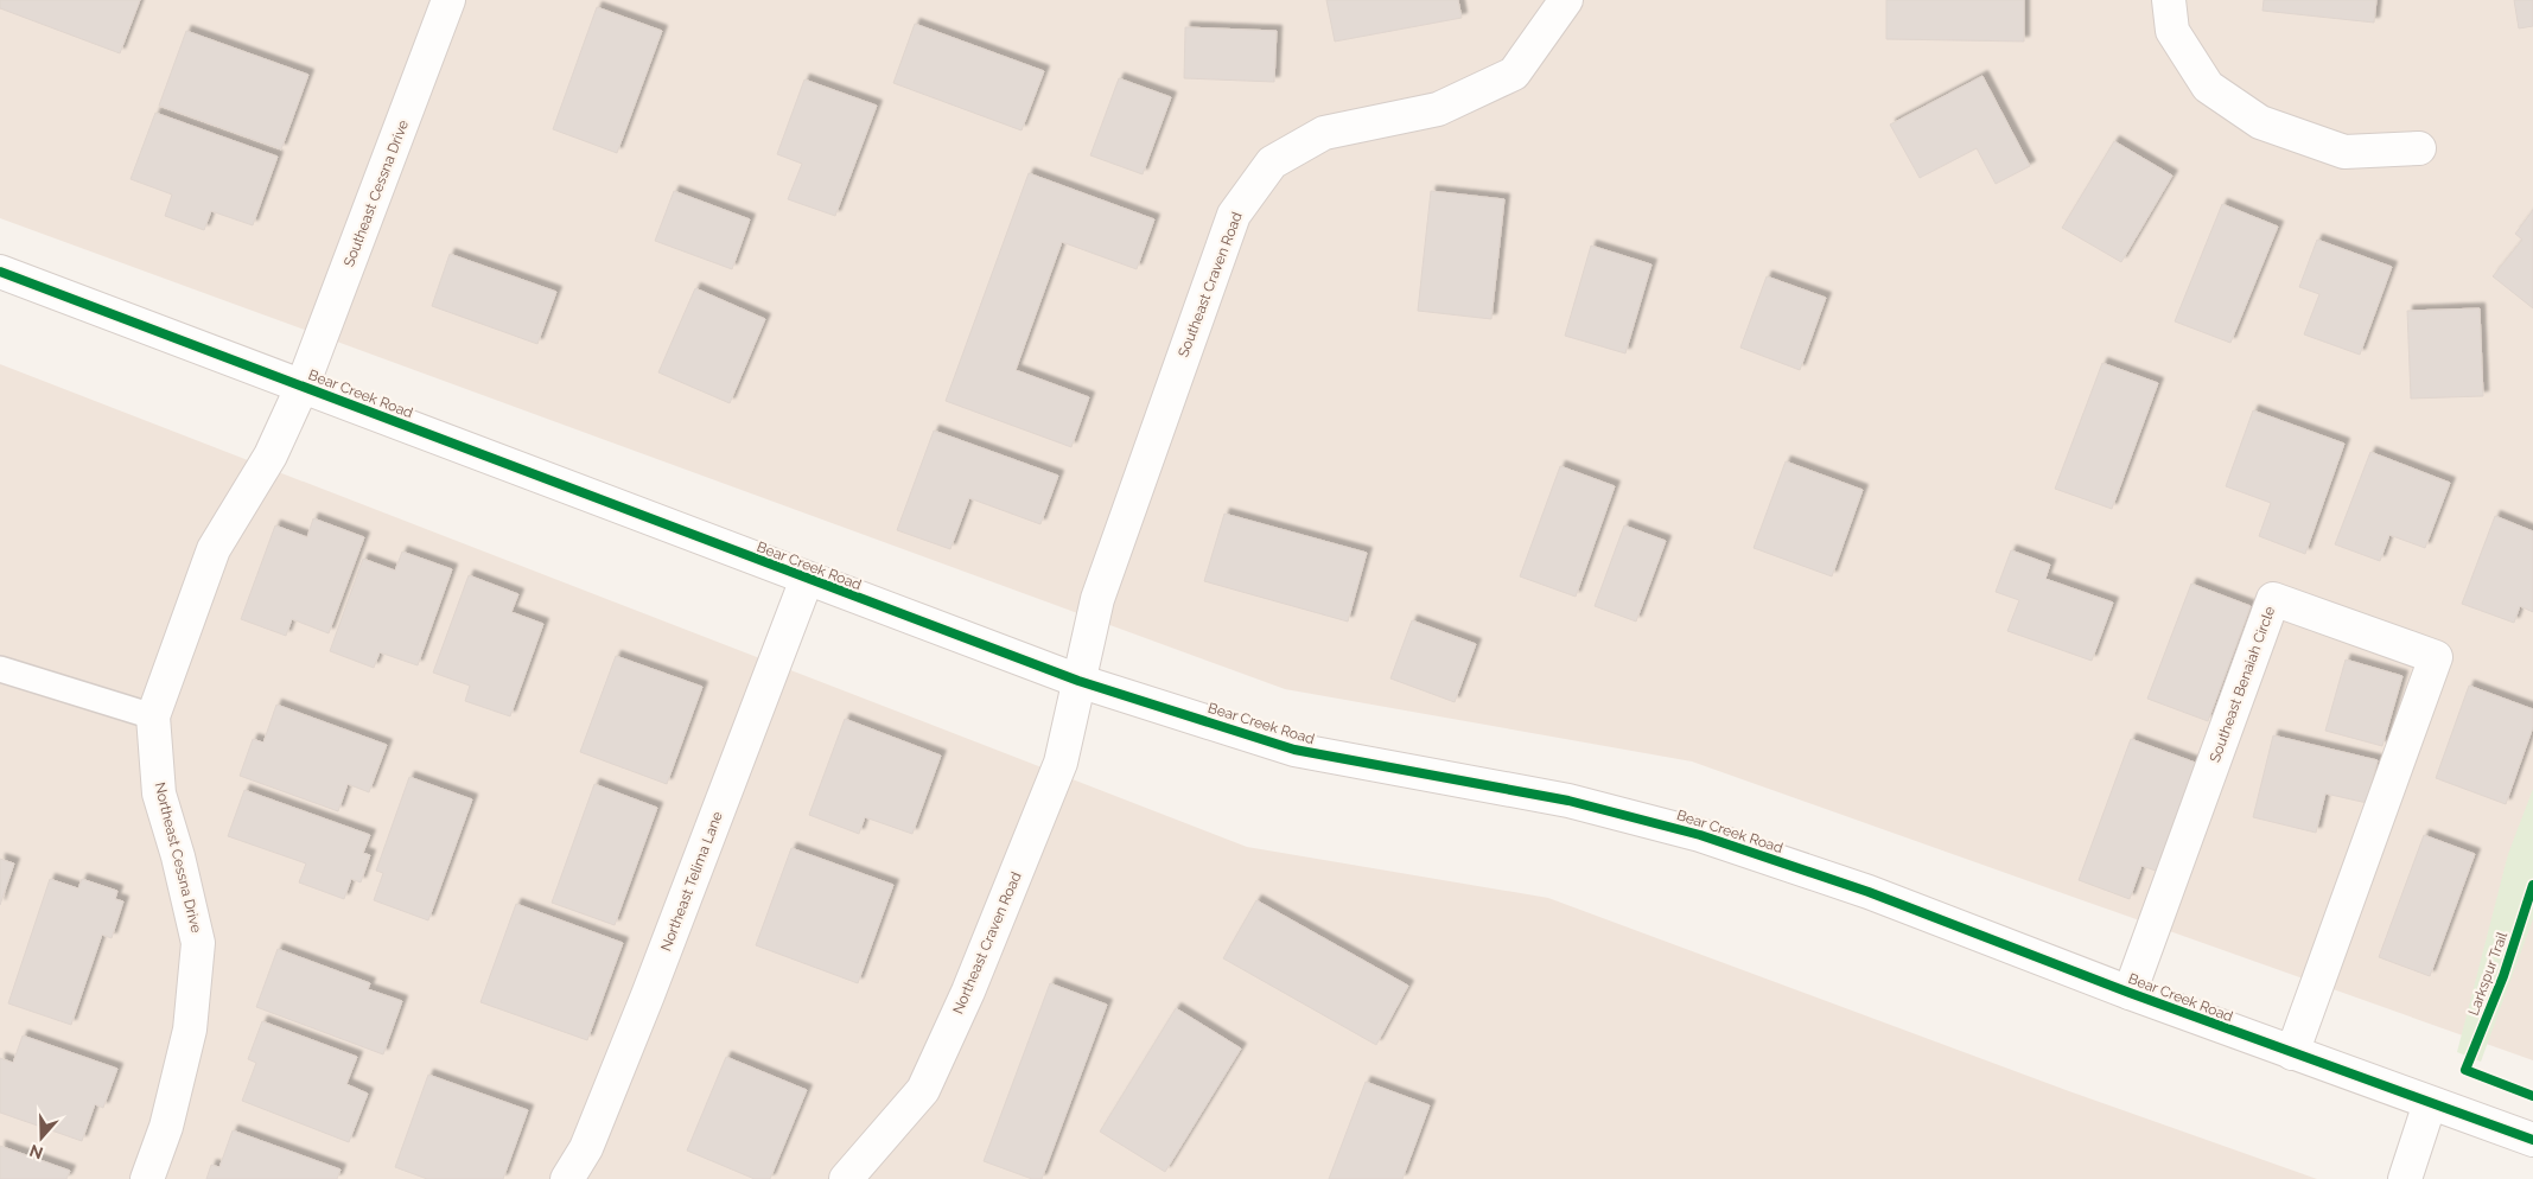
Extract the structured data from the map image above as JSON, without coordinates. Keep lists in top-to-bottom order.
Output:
{
  "streets": {
    "street": [
      "Southeast Cessna Drive",
      "Southeast Craven Road",
      "Bear Creek Road",
      "Southeast Benaiah Circle",
      "Northeast Cessna Drive",
      "Northeast Telima Lane",
      "Northeast Craven Road"
    ],
    "cycle path": ["Larkspur Trail"]
  },
  "crossings": [
    ["Southeast Cessna Drive", "Bear Creek Road"],
    ["Southeast Cessna Drive", "Northeast Cessna Drive"],
    ["Southeast Craven Road", "Bear Creek Road"],
    ["Southeast Craven Road", "Northeast Craven Road"],
    ["Bear Creek Road", "Southeast Benaiah Circle"],
    ["Bear Creek Road", "Northeast Cessna Drive"],
    ["Bear Creek Road", "Northeast Telima Lane"],
    ["Bear Creek Road", "Northeast Craven Road"]
  ],
  "north": "bottom"
}
